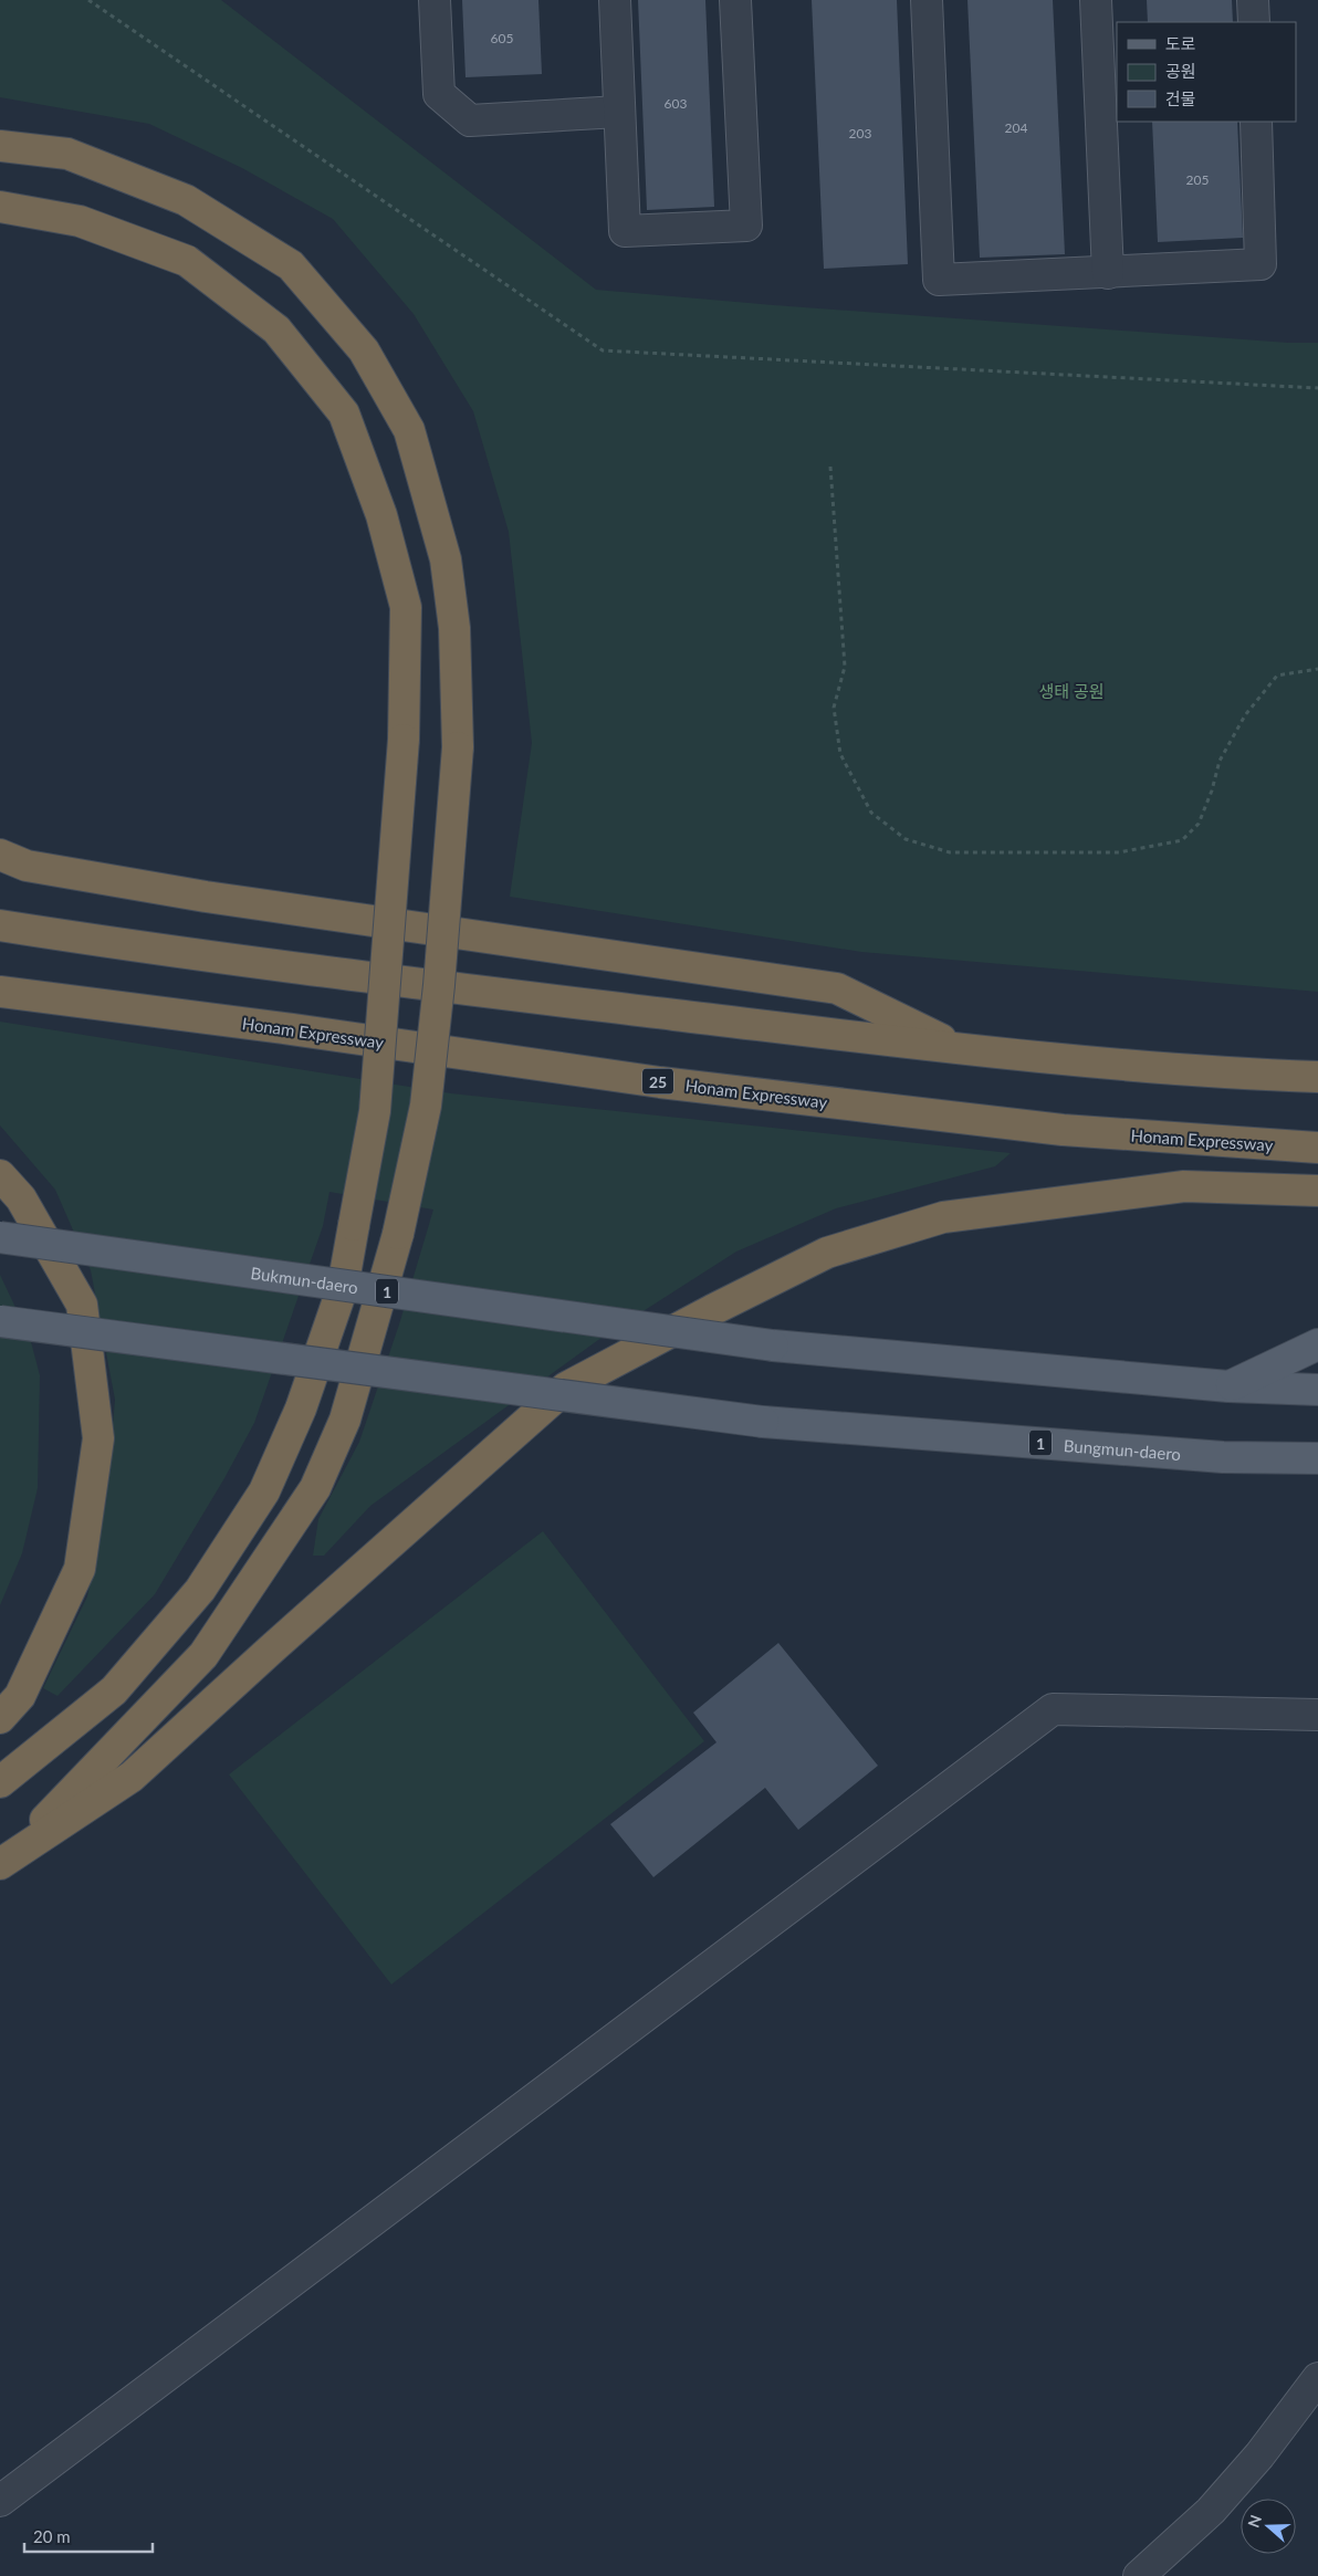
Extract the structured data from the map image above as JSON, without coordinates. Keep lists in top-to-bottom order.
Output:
{
  "streets": {
    "highway": ["Honam Expressway", "25"],
    "main road": ["Bukmun-daero", "1", "Bungmun-daero"]
  },
  "crossings": [
    ["Bukmun-daero", "1"]
  ],
  "parks": ["생태 공원"],
  "house_numbers": [
    "605",
    "603",
    "204",
    "203",
    "205"
  ],
  "legend": ["도로", "공원", "건물"],
  "scale_bar": "20 m",
  "north": "left"
}
